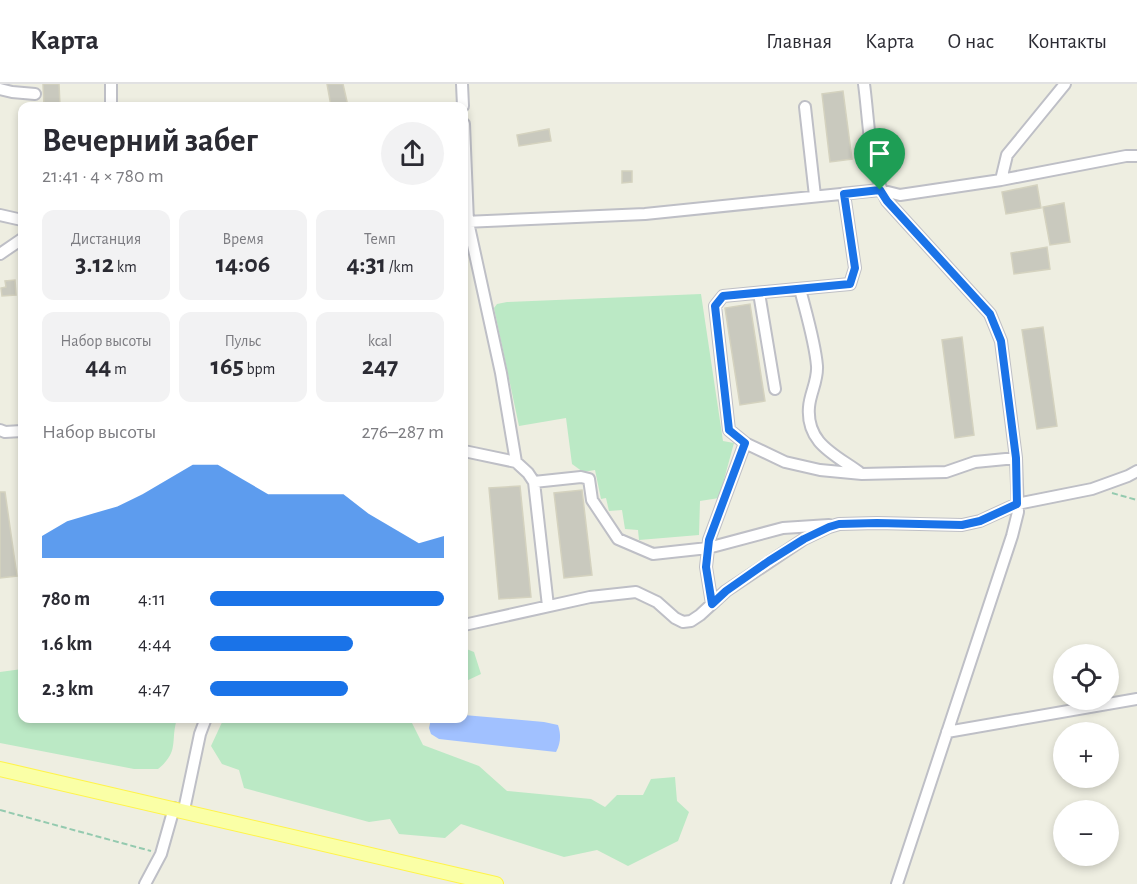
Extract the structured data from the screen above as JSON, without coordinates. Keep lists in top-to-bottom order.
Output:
{
  "page": {
    "header": "Карта",
    "nav": [
      "Главная",
      "Карта",
      "О нас",
      "Контакты"
    ],
    "heading": ["Вечерний забег", "21:41 · 4 × 780 m"],
    "stats": [
      ["Дистанция", "3.12 km"],
      ["Время", "14:06"],
      ["Темп", "4:31 /km"],
      ["Набор высоты", "44 m"],
      ["Пульс", "165 bpm"],
      ["kcal", "247"]
    ],
    "chart": ["Набор высоты", "276–287 m"],
    "list": [
      {
        "name": "780 m",
        "note": "4:11"
      },
      {
        "name": "1.6 km",
        "note": "4:44"
      },
      {
        "name": "2.3 km",
        "note": "4:47"
      }
    ],
    "map_buttons": ["+", "−"]
  }
}
